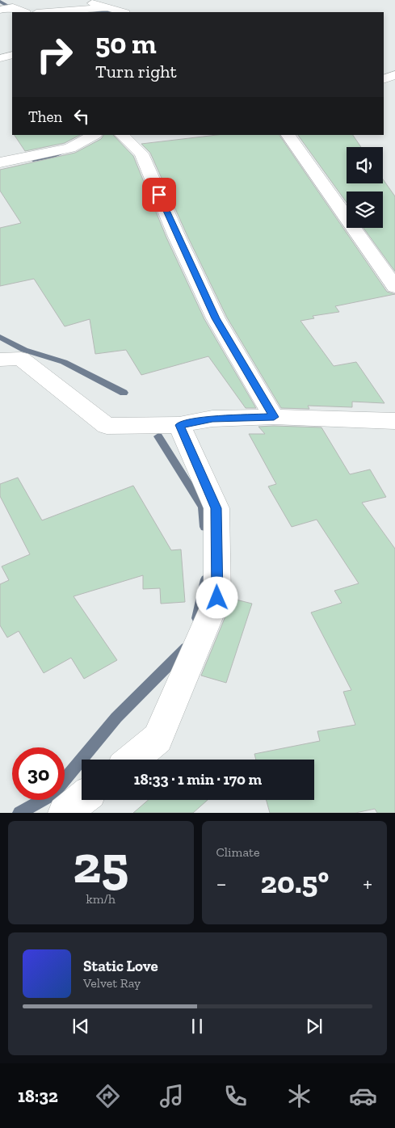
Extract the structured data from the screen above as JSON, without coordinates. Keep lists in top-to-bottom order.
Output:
{
  "page": {
    "turn": ["50 m", "Turn right"],
    "then": "Then",
    "limit": "30",
    "trip": "18:33 · 1 min · 170 m",
    "tile": [
      ["25", "km/h"],
      "Climate"
    ],
    "heat": ["−", "20.5°", "+"],
    "song": ["Static Love", "Velvet Ray"],
    "tabs": "18:32"
  }
}
